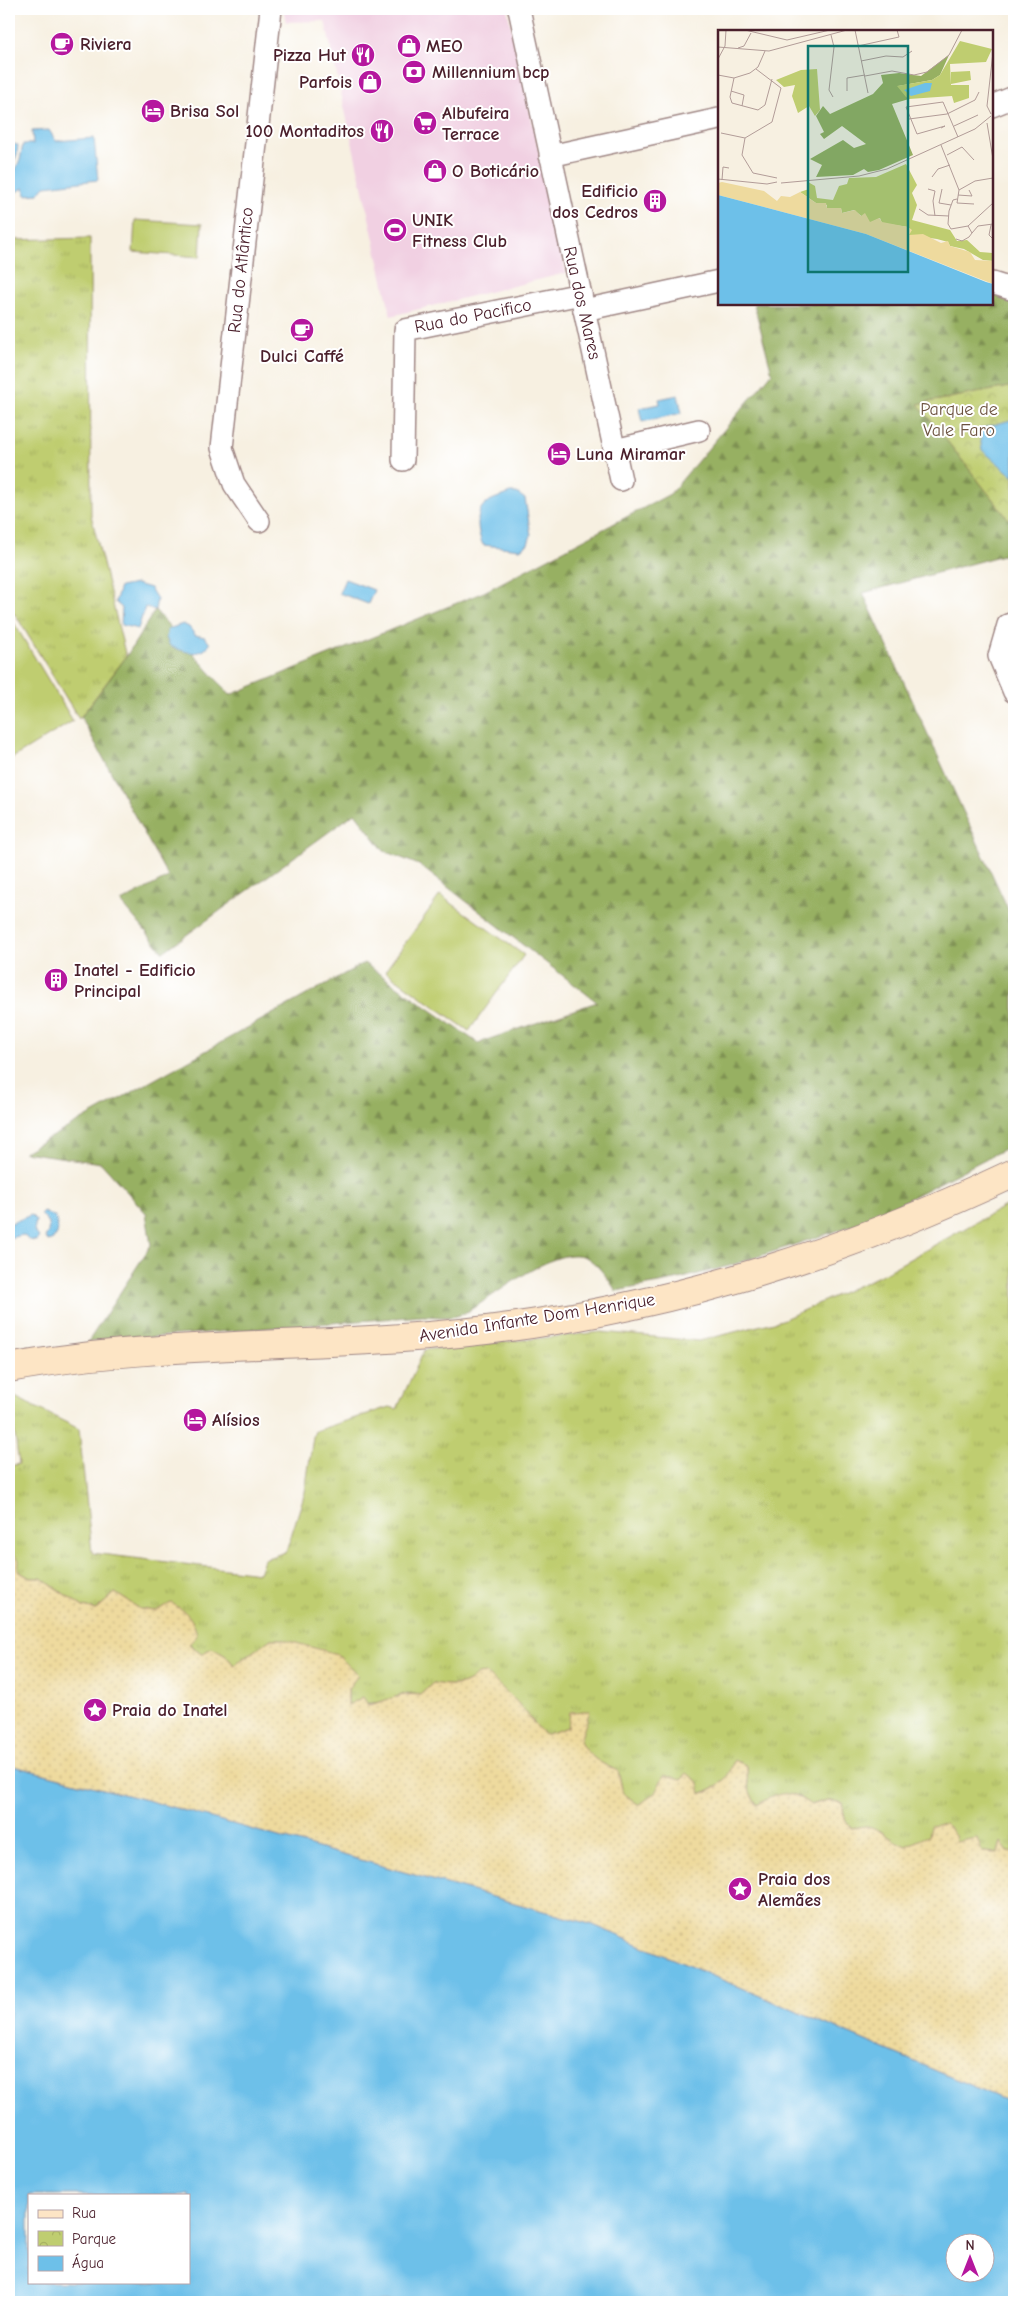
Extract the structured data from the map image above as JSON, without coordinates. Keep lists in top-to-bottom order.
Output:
{
  "streets": {
    "street": [
      "Rua do Atlântico",
      "Rua dos Mares",
      "Rua do Pacifico",
      "Avenida Infante Dom Henrique"
    ]
  },
  "crossings": [
    ["Rua dos Mares", "Rua do Pacifico"]
  ],
  "parks": ["Parque de Vale Faro"],
  "places": {
    "cafe": ["Riviera", "Dulci Caffé"],
    "shop": ["MEO", "Parfois", "O Boticário"],
    "restaurant": ["Pizza Hut", "100 Montaditos"],
    "bank": ["Millennium bcp"],
    "hotel": ["Brisa Sol", "Luna Miramar", "Alísios"],
    "supermarket": ["Albufeira Terrace"],
    "building": ["Edificio dos Cedros", "Inatel - Edificio Principal"],
    "sports": ["UNIK Fitness Club"],
    "place": ["Praia do Inatel", "Praia dos Alemães"]
  },
  "legend": ["Rua", "Parque", "Água"],
  "north": "top"
}
